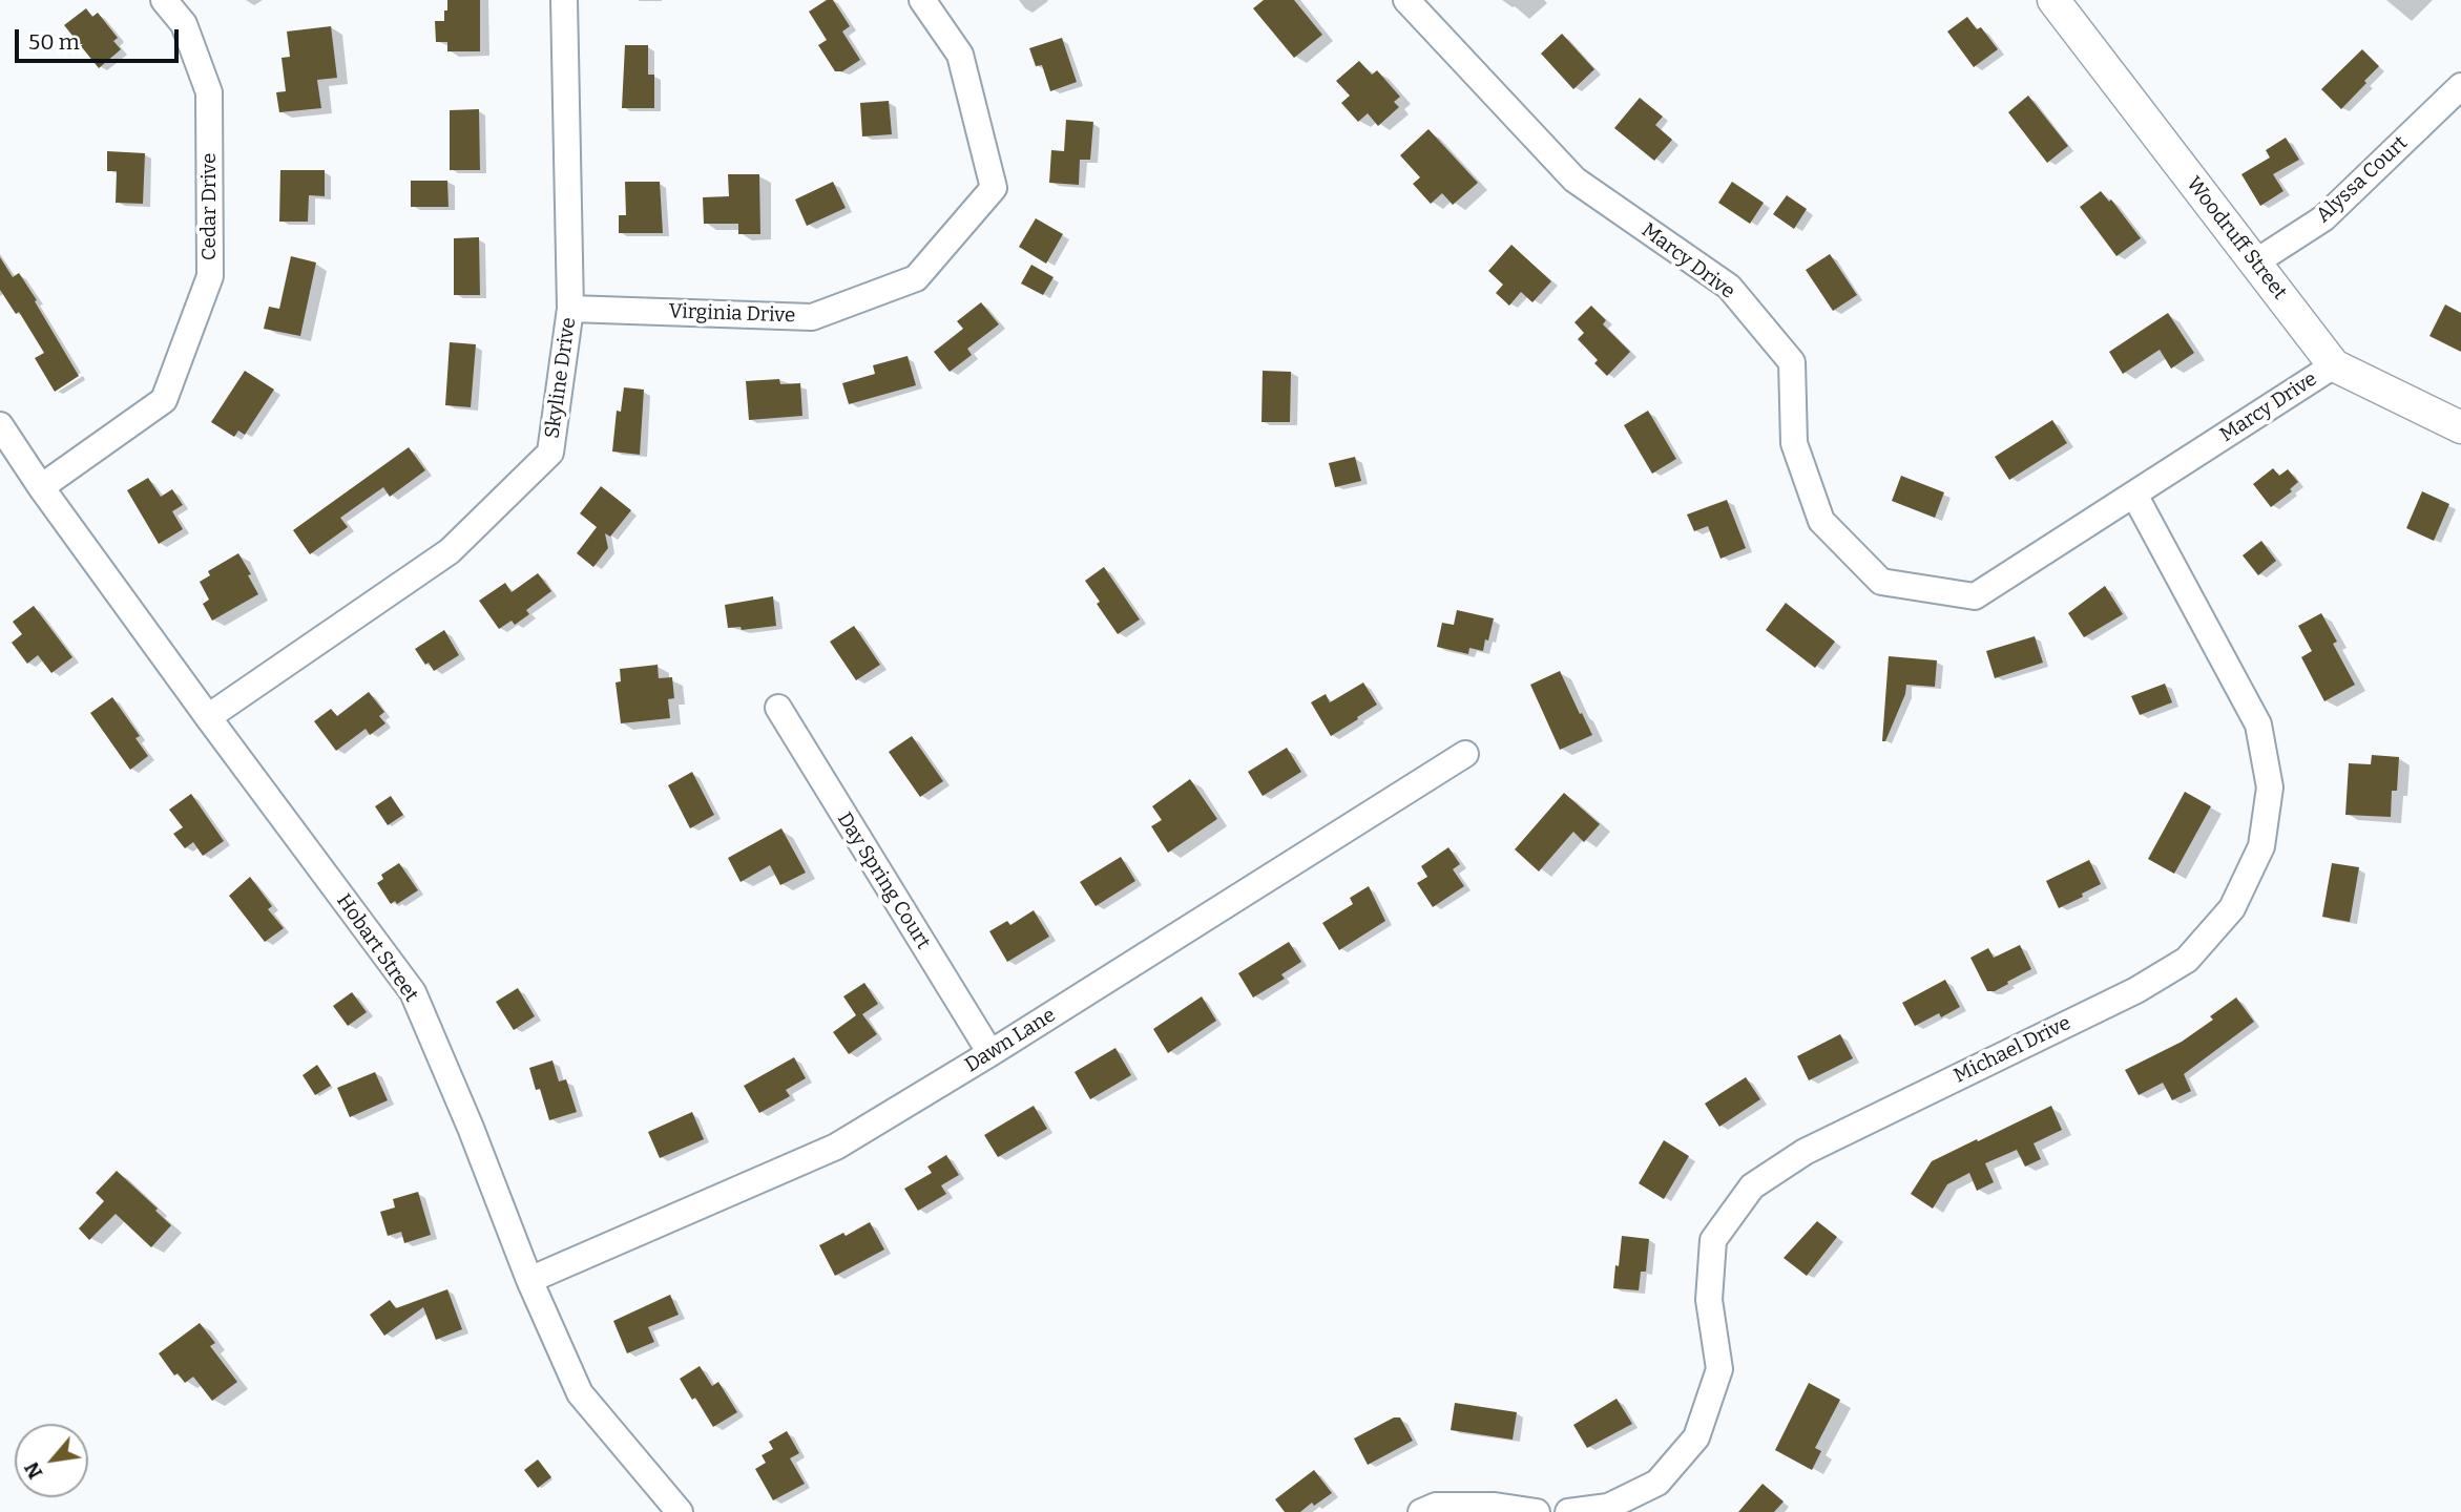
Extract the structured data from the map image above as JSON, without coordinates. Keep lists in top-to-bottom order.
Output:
{
  "streets": {
    "street": [
      "Alyssa Court",
      "Cedar Drive",
      "Woodruff Street",
      "Marcy Drive",
      "Virginia Drive",
      "Skyline Drive",
      "Day Spring Court",
      "Hobart Street",
      "Dawn Lane",
      "Michael Drive"
    ]
  },
  "crossings": [
    ["Alyssa Court", "Woodruff Street"],
    ["Cedar Drive", "Hobart Street"],
    ["Woodruff Street", "Marcy Drive"],
    ["Marcy Drive", "Michael Drive"],
    ["Virginia Drive", "Skyline Drive"],
    ["Skyline Drive", "Hobart Street"],
    ["Day Spring Court", "Dawn Lane"],
    ["Hobart Street", "Dawn Lane"]
  ],
  "scale_bar": "50 m",
  "north": "bottom left"
}
